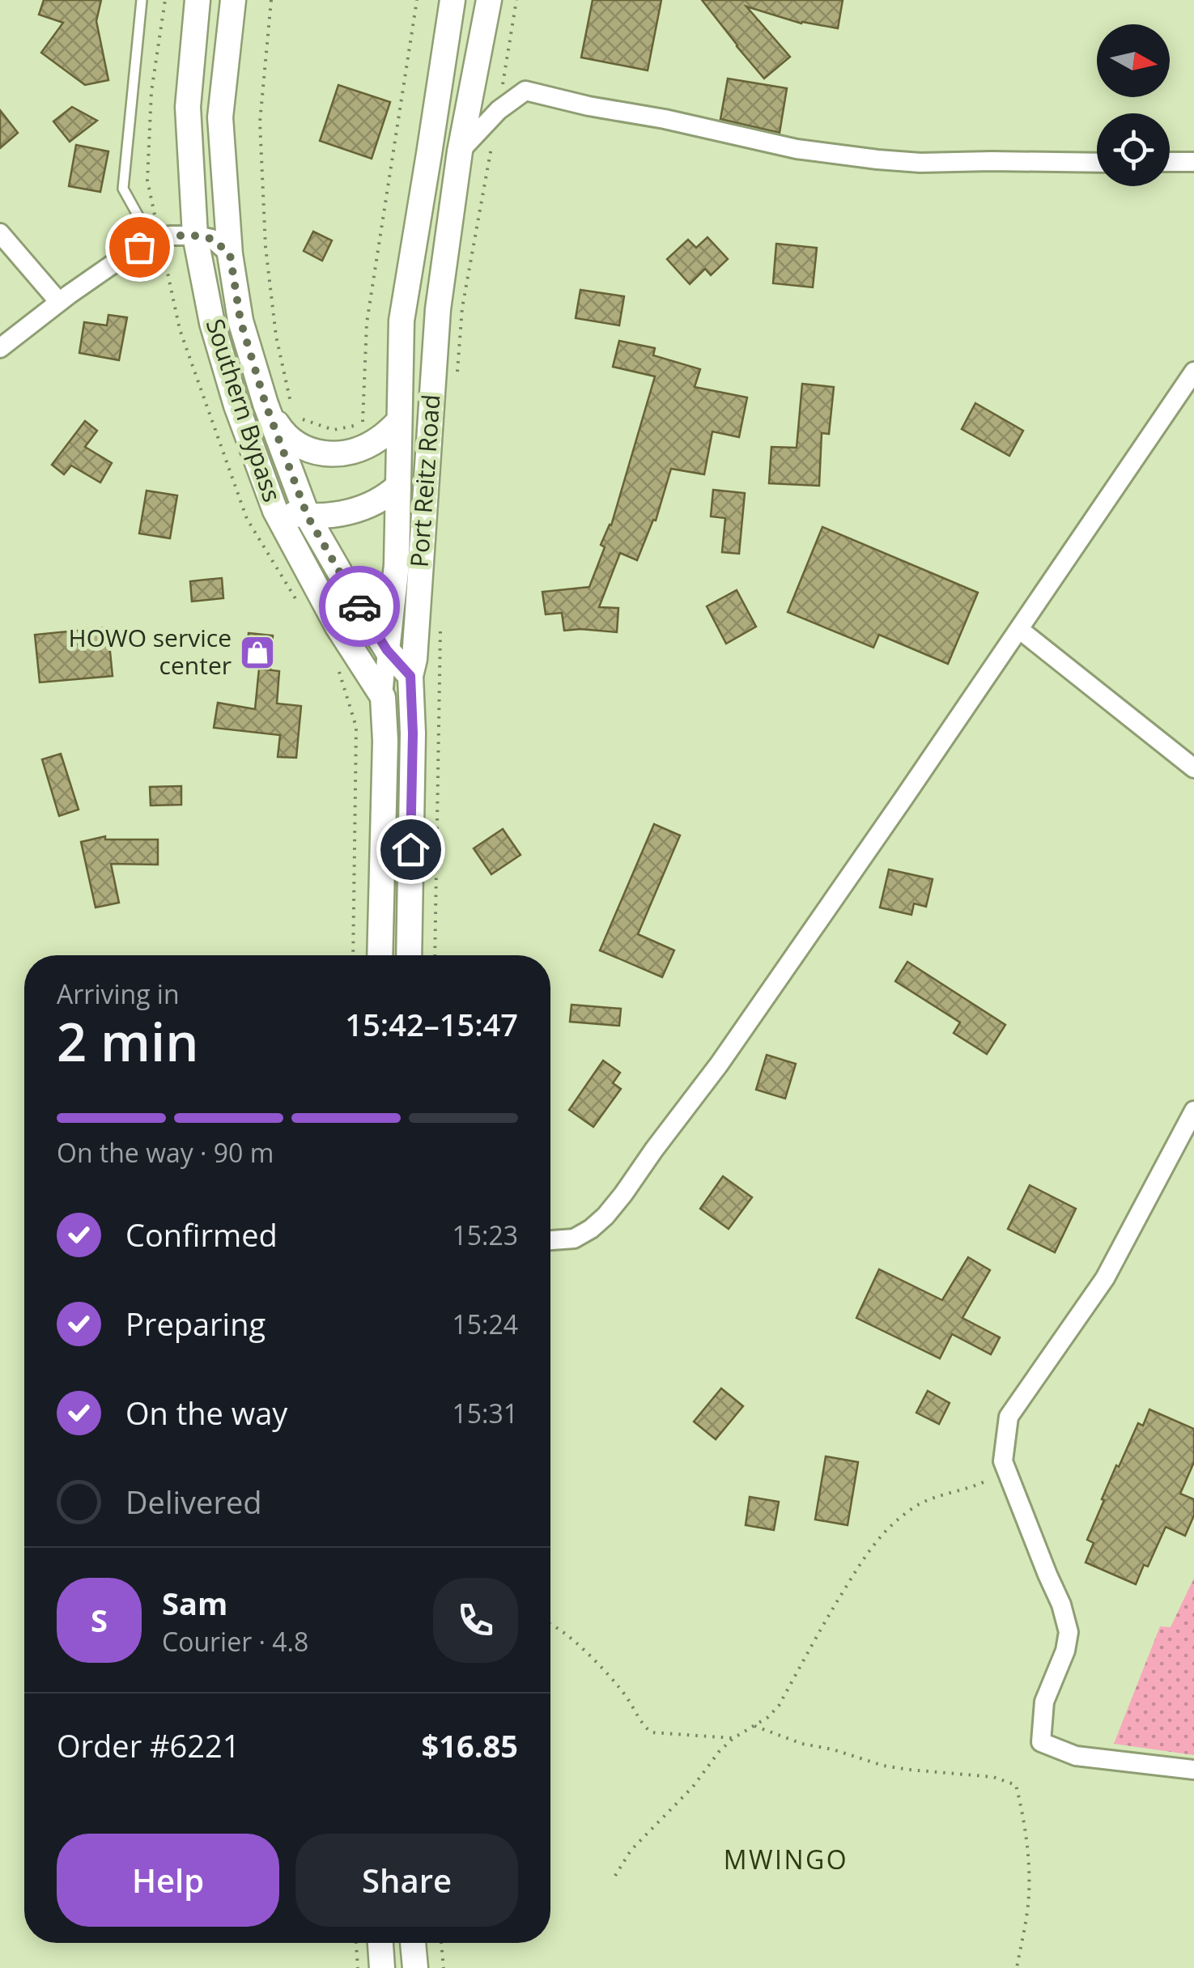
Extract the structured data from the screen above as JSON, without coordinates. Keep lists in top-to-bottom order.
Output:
{
  "streets": {
    "main road": ["Southern Bypass", "Port Reitz Road"]
  },
  "crossings": [
    ["Southern Bypass", "Port Reitz Road"]
  ],
  "districts": ["MWINGO"],
  "places": {
    "shop": ["HOWO service center"]
  },
  "north": "right",
  "page": {
    "heading": ["2 min", "Arriving in", "15:42–15:47"],
    "panel": [
      "Sam",
      "Courier · 4.8",
      "Order #6221",
      "$16.85"
    ],
    "bar": "On the way · 90 m",
    "list": [
      ["Confirmed", "15:23"],
      ["Preparing", "15:24"],
      ["On the way", "15:31"],
      "Delivered"
    ],
    "round": "S",
    "buttons": ["Help", "Share"]
  }
}
